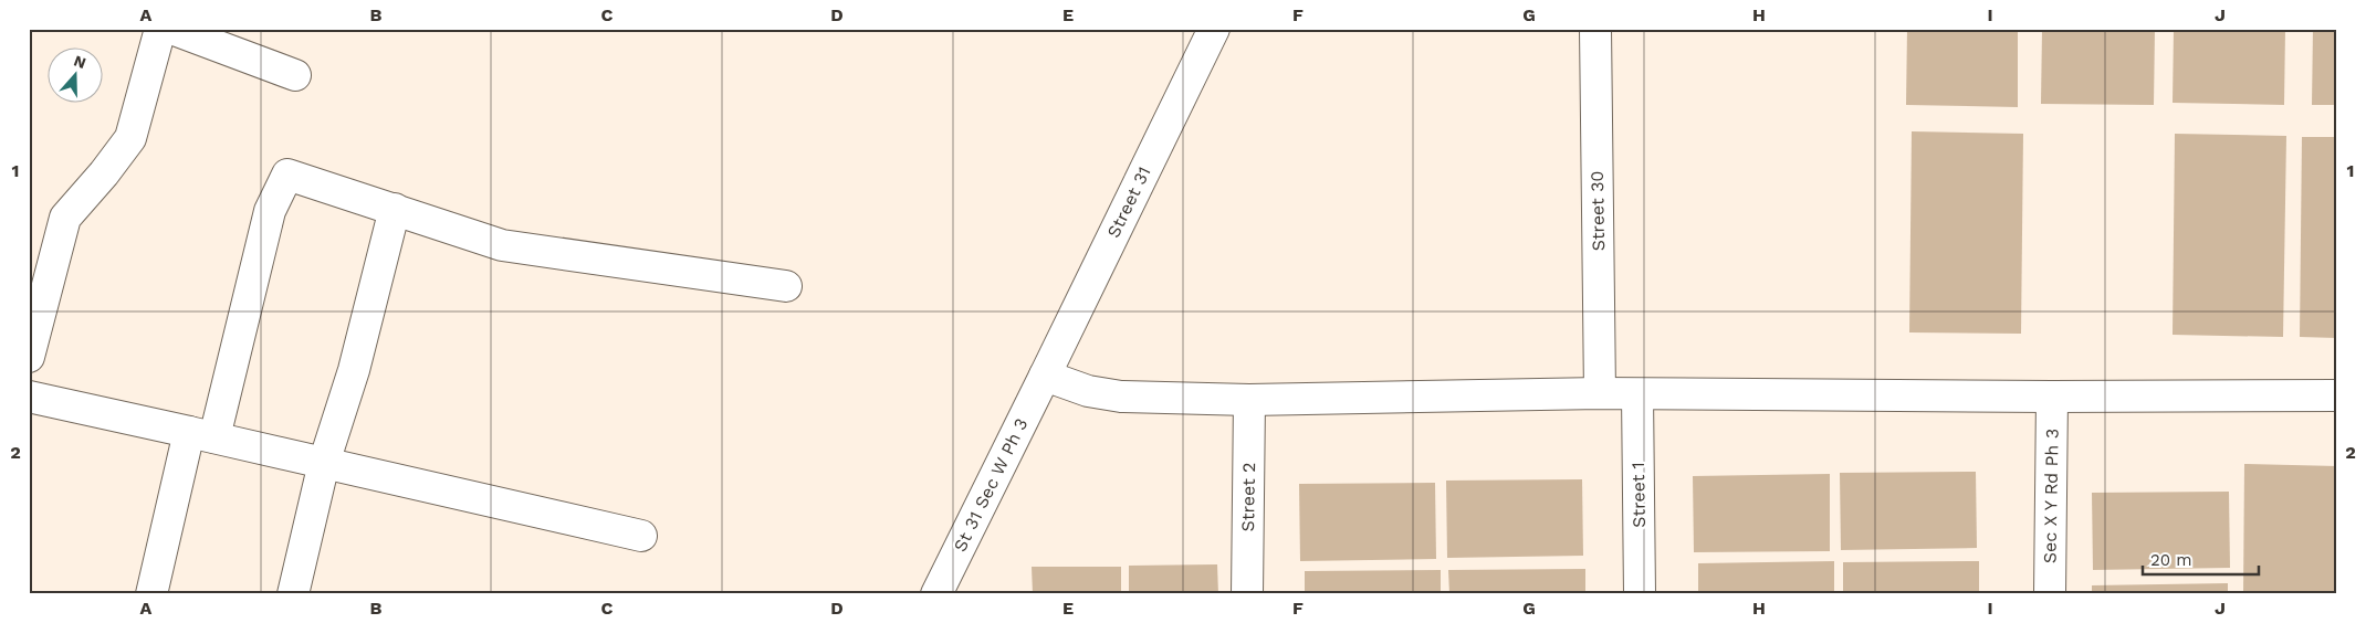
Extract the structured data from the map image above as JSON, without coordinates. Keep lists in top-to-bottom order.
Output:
{
  "streets": {
    "street": [
      "Street 31",
      "Street 30",
      "St 31 Sec W Ph 3",
      "Street 1",
      "Sec X Y Rd Ph 3",
      "Street 2"
    ]
  },
  "crossings": [
    ["Street 31", "St 31 Sec W Ph 3"]
  ],
  "scale_bar": "20 m",
  "north": "top",
  "grid": {
    "columns": [
      "A",
      "B",
      "C",
      "D",
      "E",
      "F",
      "G",
      "H",
      "I",
      "J"
    ],
    "rows": ["1", "2"]
  }
}
